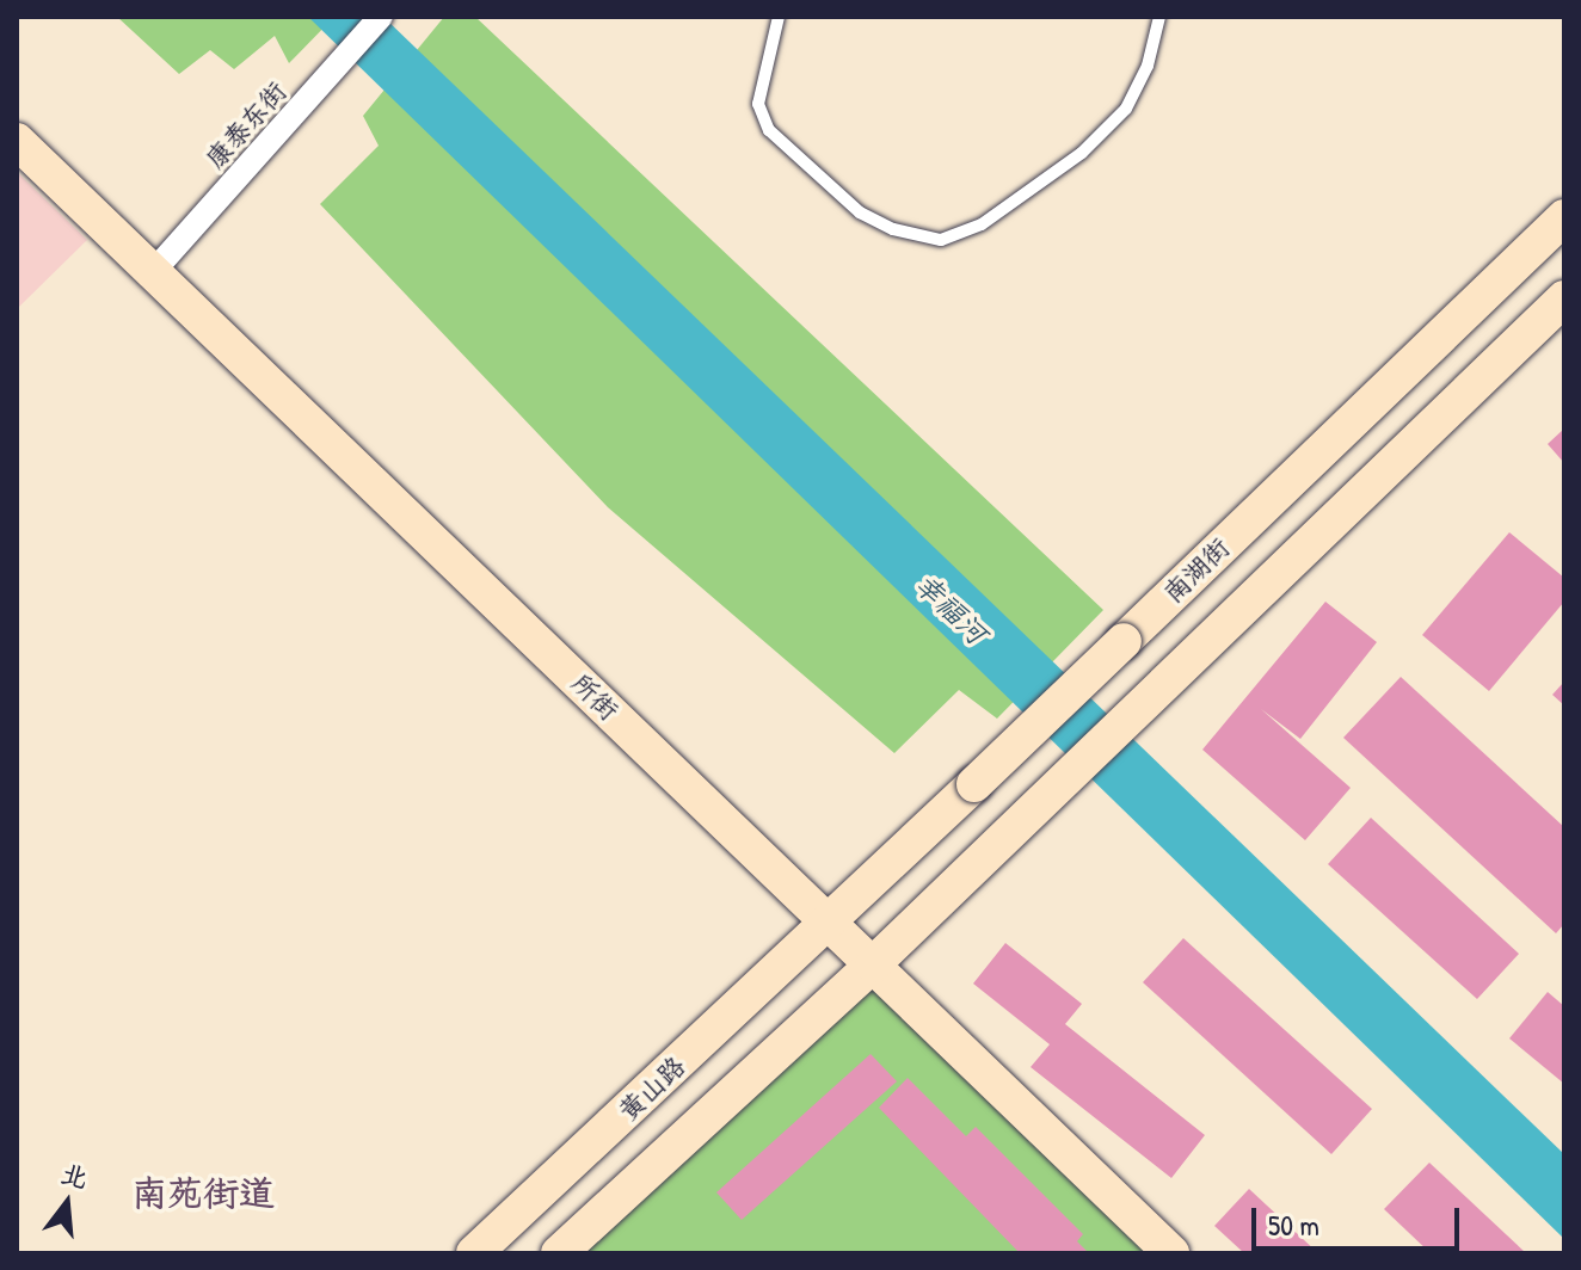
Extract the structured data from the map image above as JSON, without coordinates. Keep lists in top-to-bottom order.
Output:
{
  "streets": {
    "main road": ["南湖街", "所街", "黄山路"],
    "street": ["康泰东街"]
  },
  "crossings": [
    ["康泰东街", "所街"],
    ["南湖街", "所街"],
    ["南湖街", "黄山路"],
    ["所街", "黄山路"]
  ],
  "districts": ["南苑街道"],
  "water": ["幸福河"],
  "scale_bar": "50 m",
  "north": "top"
}
